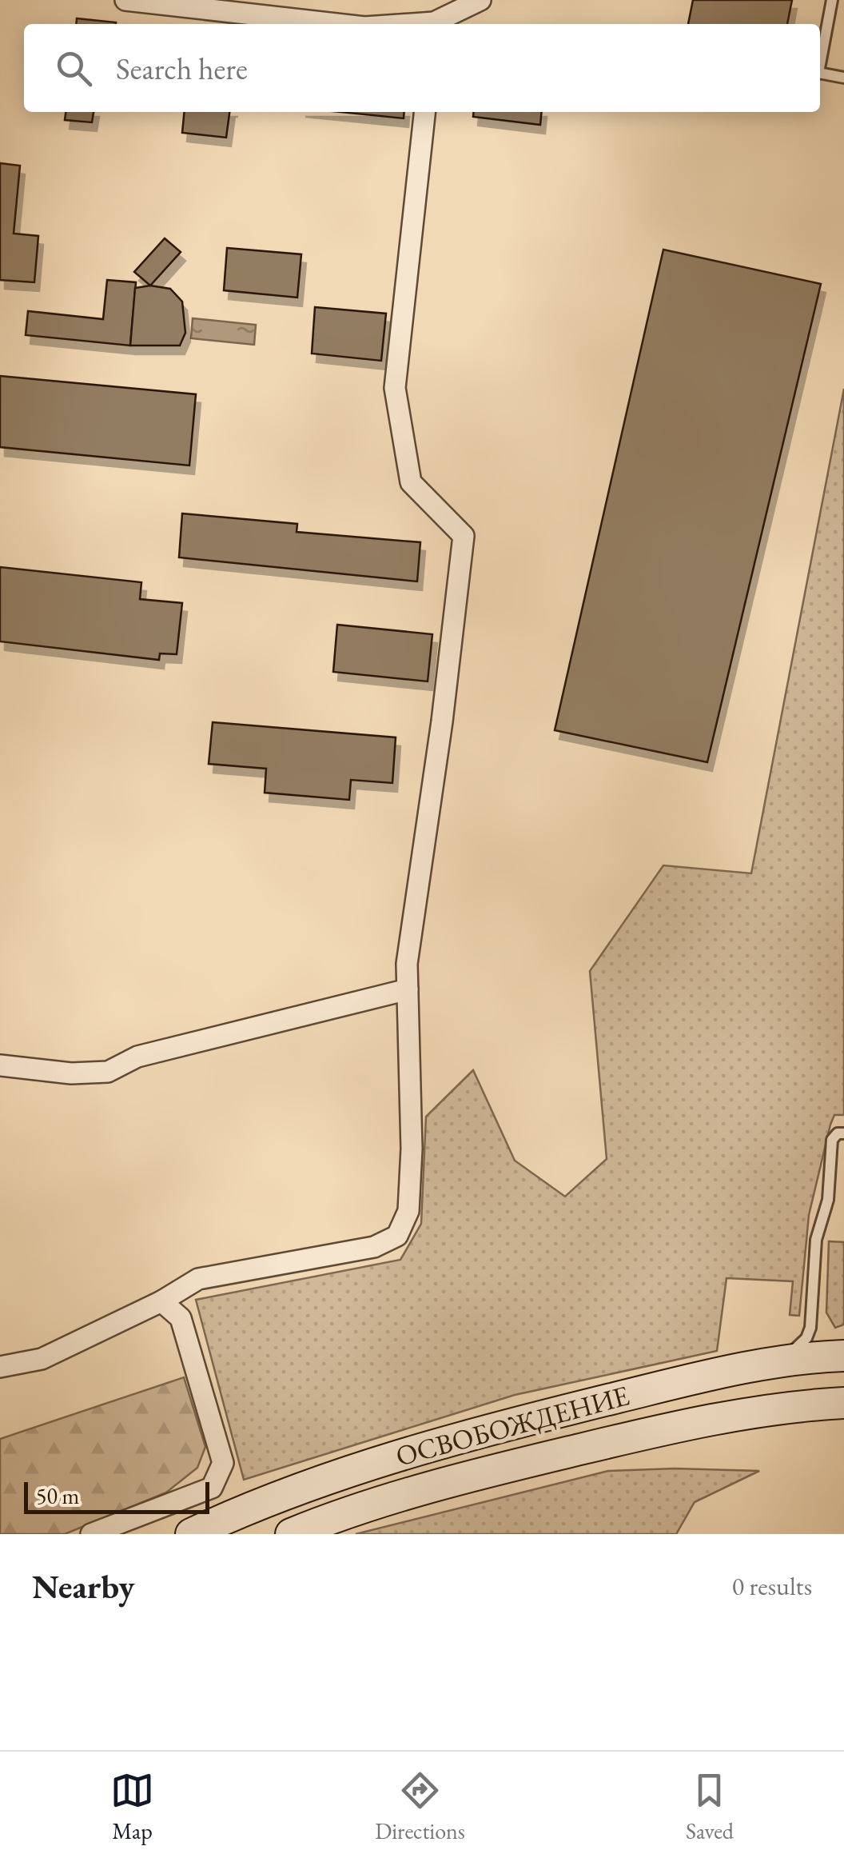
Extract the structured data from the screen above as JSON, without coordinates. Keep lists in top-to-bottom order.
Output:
{
  "streets": {
    "street": ["ОСВОБОЖДЕНИЕ"]
  },
  "scale_bar": "50 m",
  "page": {
    "search": "Search here",
    "scale": "50 m",
    "heading": ["Nearby", "0 results"],
    "nav": ["Map", "Directions", "Saved"]
  }
}
